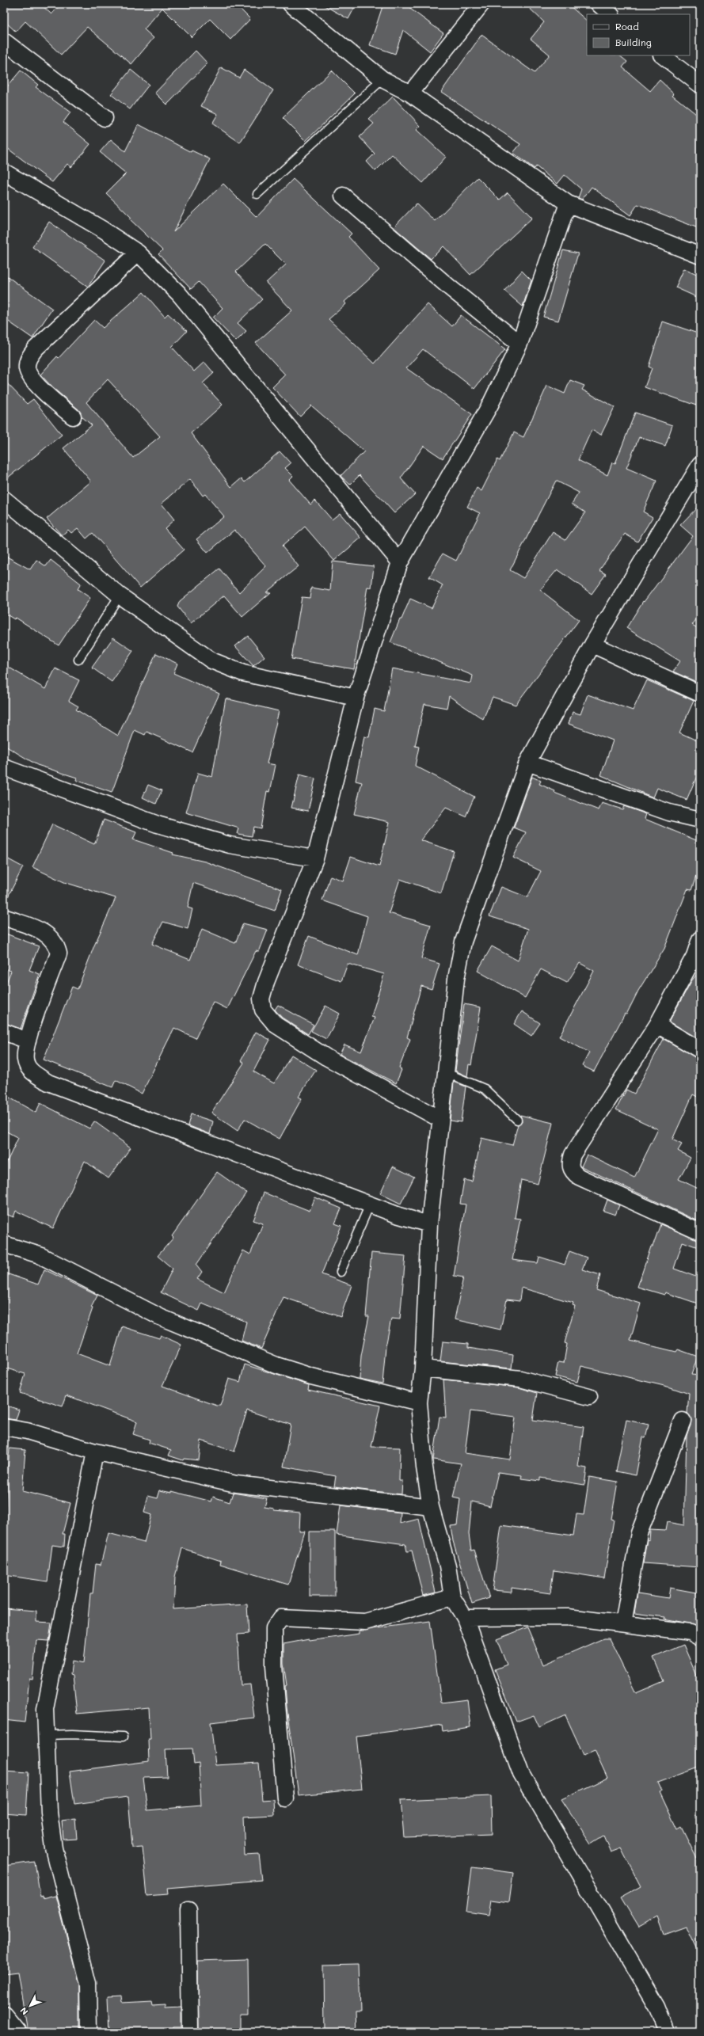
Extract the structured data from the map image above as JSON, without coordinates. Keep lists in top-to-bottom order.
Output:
{
  "legend": ["Road", "Building"],
  "north": "bottom left"
}
